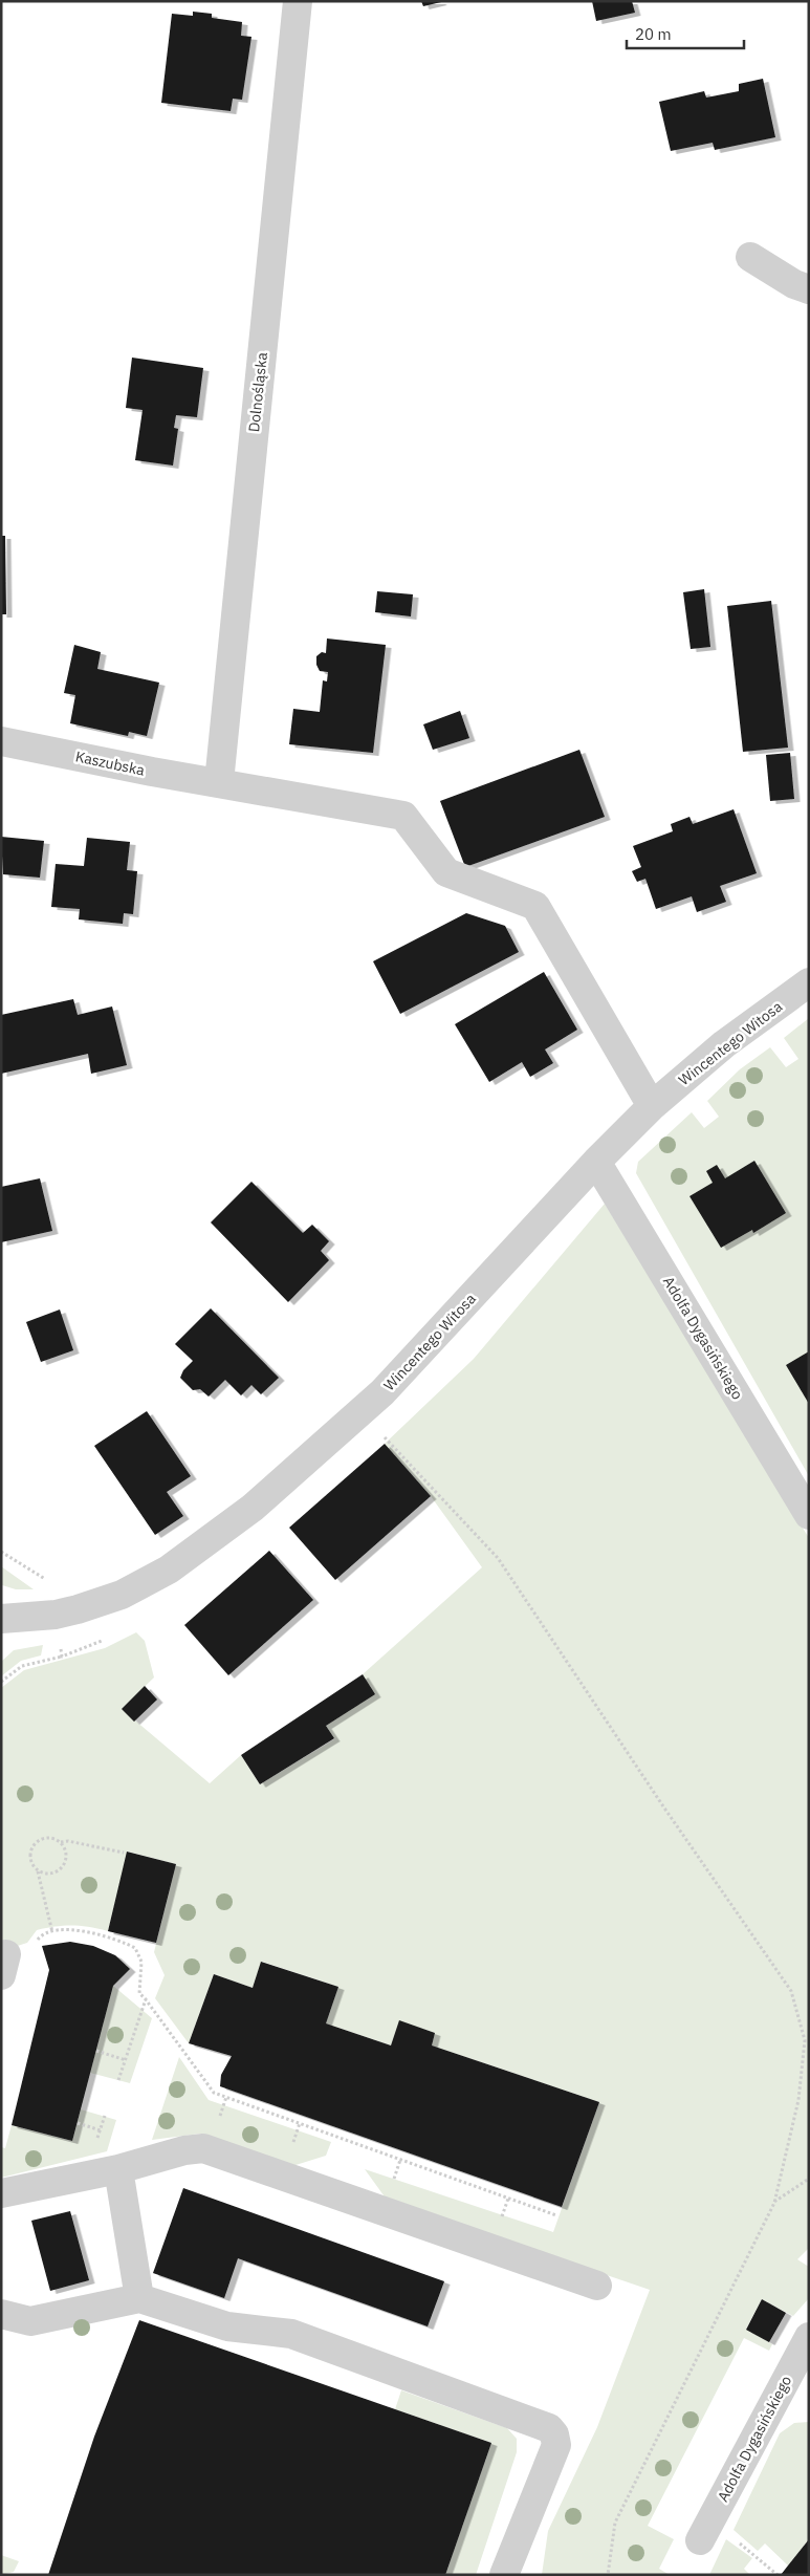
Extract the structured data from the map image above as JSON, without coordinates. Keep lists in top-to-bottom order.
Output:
{
  "streets": {
    "street": [
      "Dolnośląska",
      "Kaszubska",
      "Wincentego Witosa",
      "Adolfa Dygasińskiego"
    ]
  },
  "crossings": [
    ["Dolnośląska", "Kaszubska"],
    ["Kaszubska", "Wincentego Witosa"],
    ["Wincentego Witosa", "Adolfa Dygasińskiego"]
  ],
  "scale_bar": "20 m"
}
